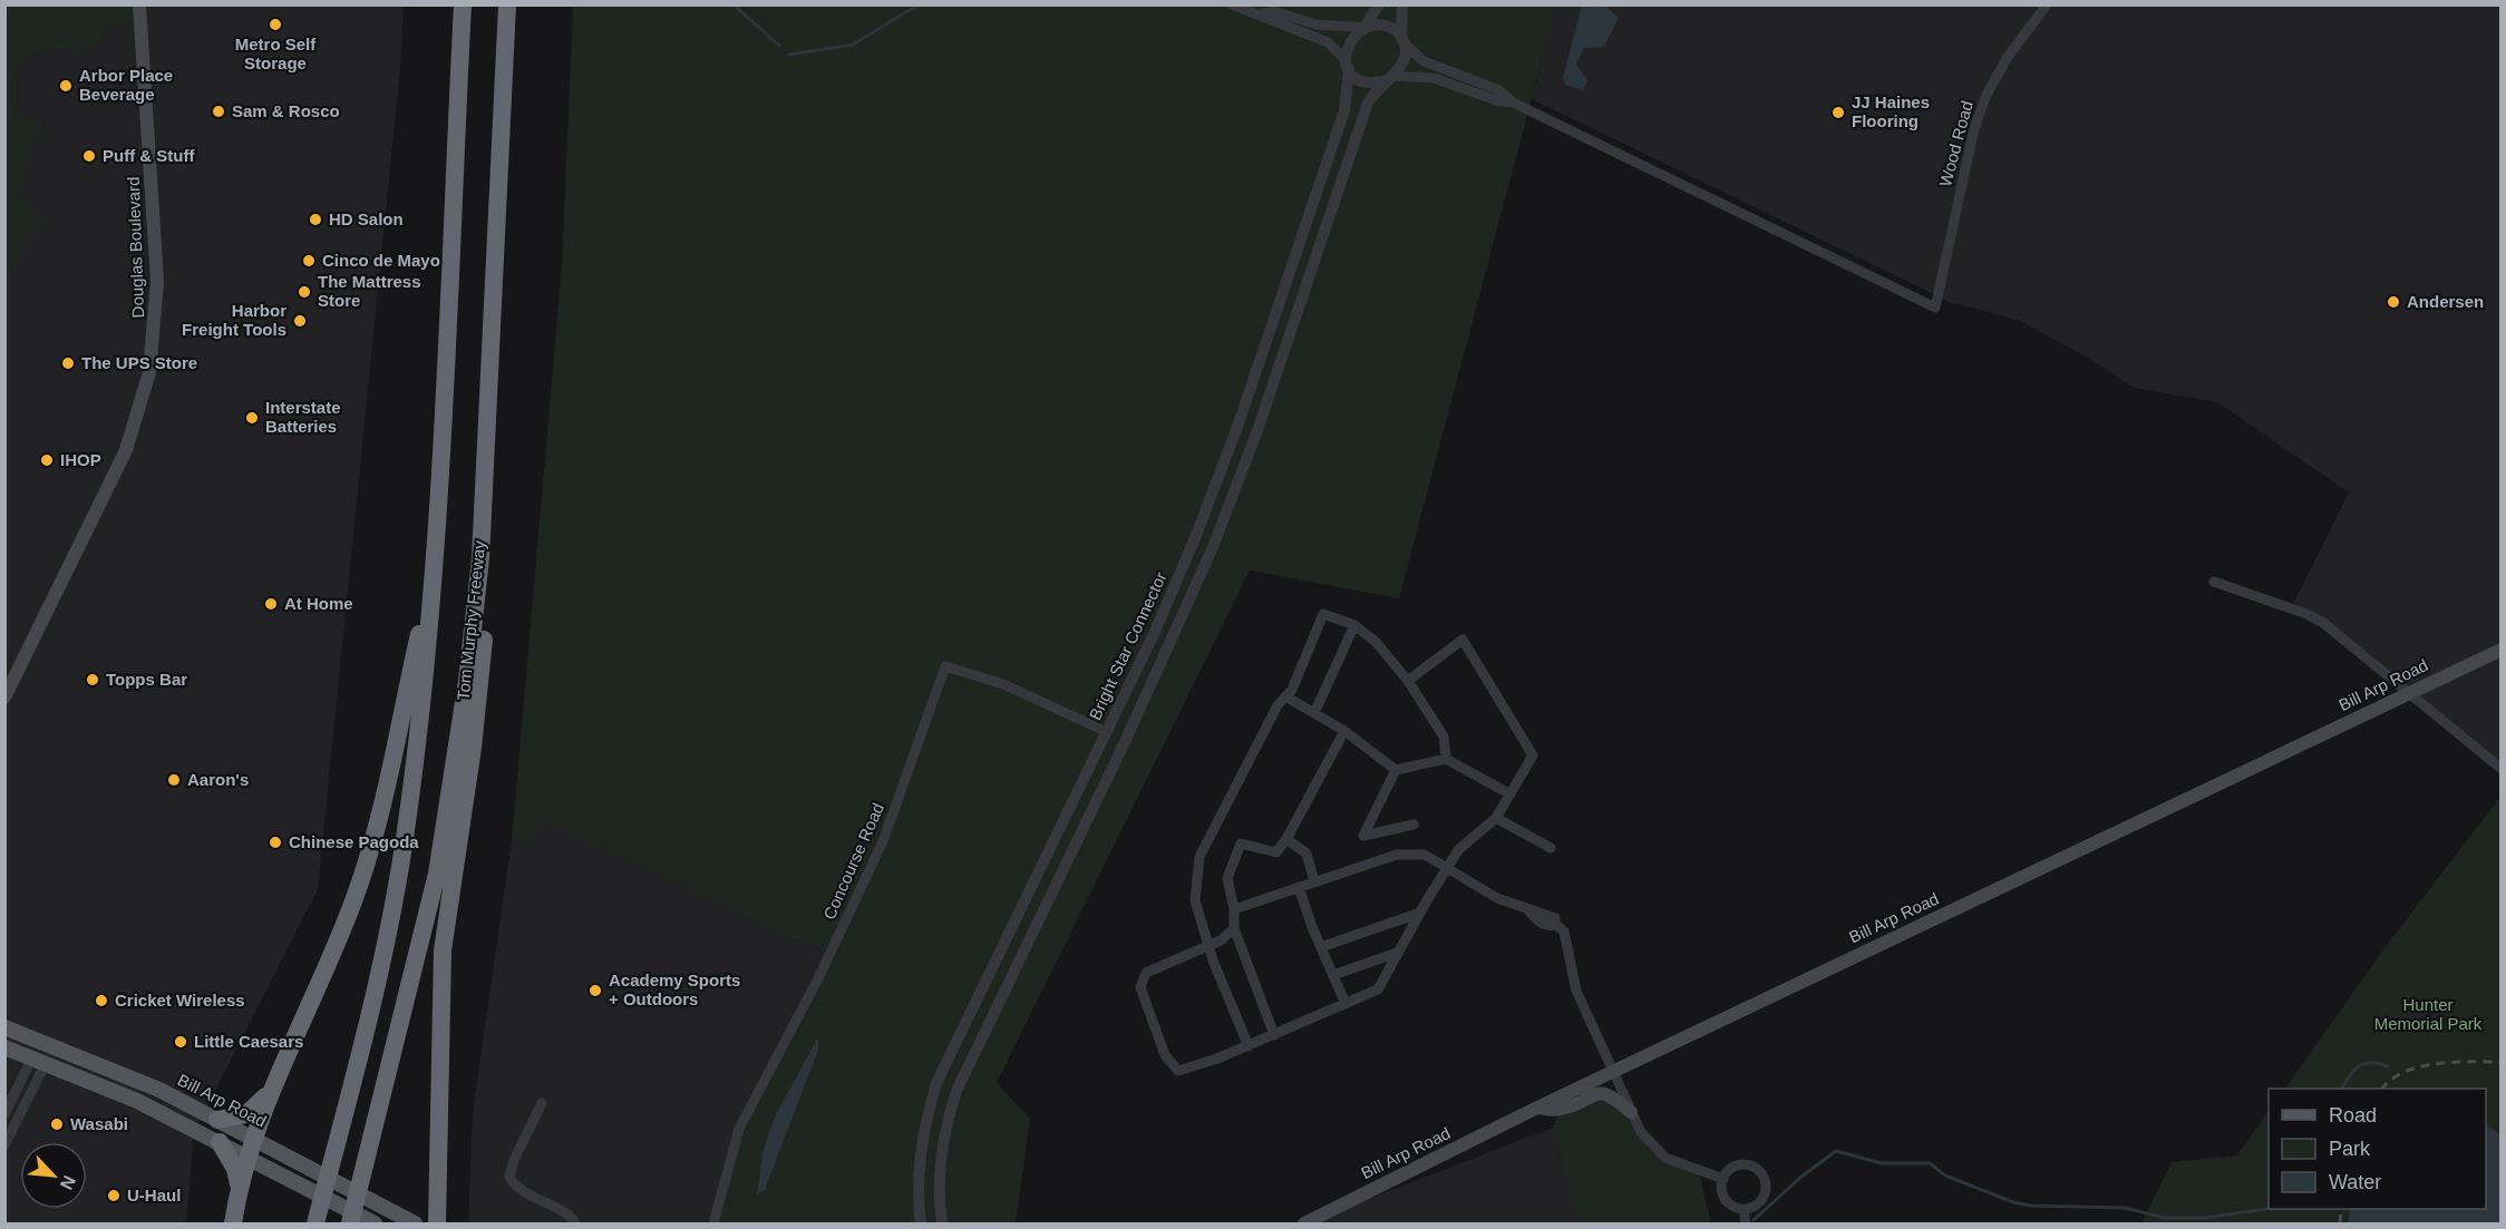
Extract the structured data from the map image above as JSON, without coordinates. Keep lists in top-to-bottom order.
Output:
{
  "streets": {
    "highway": ["Tom Murphy Freeway"],
    "main road": ["Douglas Boulevard", "Bill Arp Road"],
    "street": ["Wood Road", "Bright Star Connector", "Concourse Road"]
  },
  "crossings": [
    ["Bright Star Connector", "Concourse Road"]
  ],
  "parks": ["Hunter Memorial Park"],
  "places": [
    "Metro Self Storage",
    "Arbor Place Beverage",
    "Sam & Rosco",
    "JJ Haines Flooring",
    "Puff & Stuff",
    "HD Salon",
    "Cinco de Mayo",
    "The Mattress Store",
    "Andersen",
    "Harbor Freight Tools",
    "The UPS Store",
    "Interstate Batteries",
    "IHOP",
    "At Home",
    "Topps Bar",
    "Aaron's",
    "Chinese Pagoda",
    "Academy Sports + Outdoors",
    "Cricket Wireless",
    "Little Caesars",
    "Wasabi",
    "U-Haul"
  ],
  "legend": ["Road", "Park", "Water"],
  "north": "bottom right"
}
